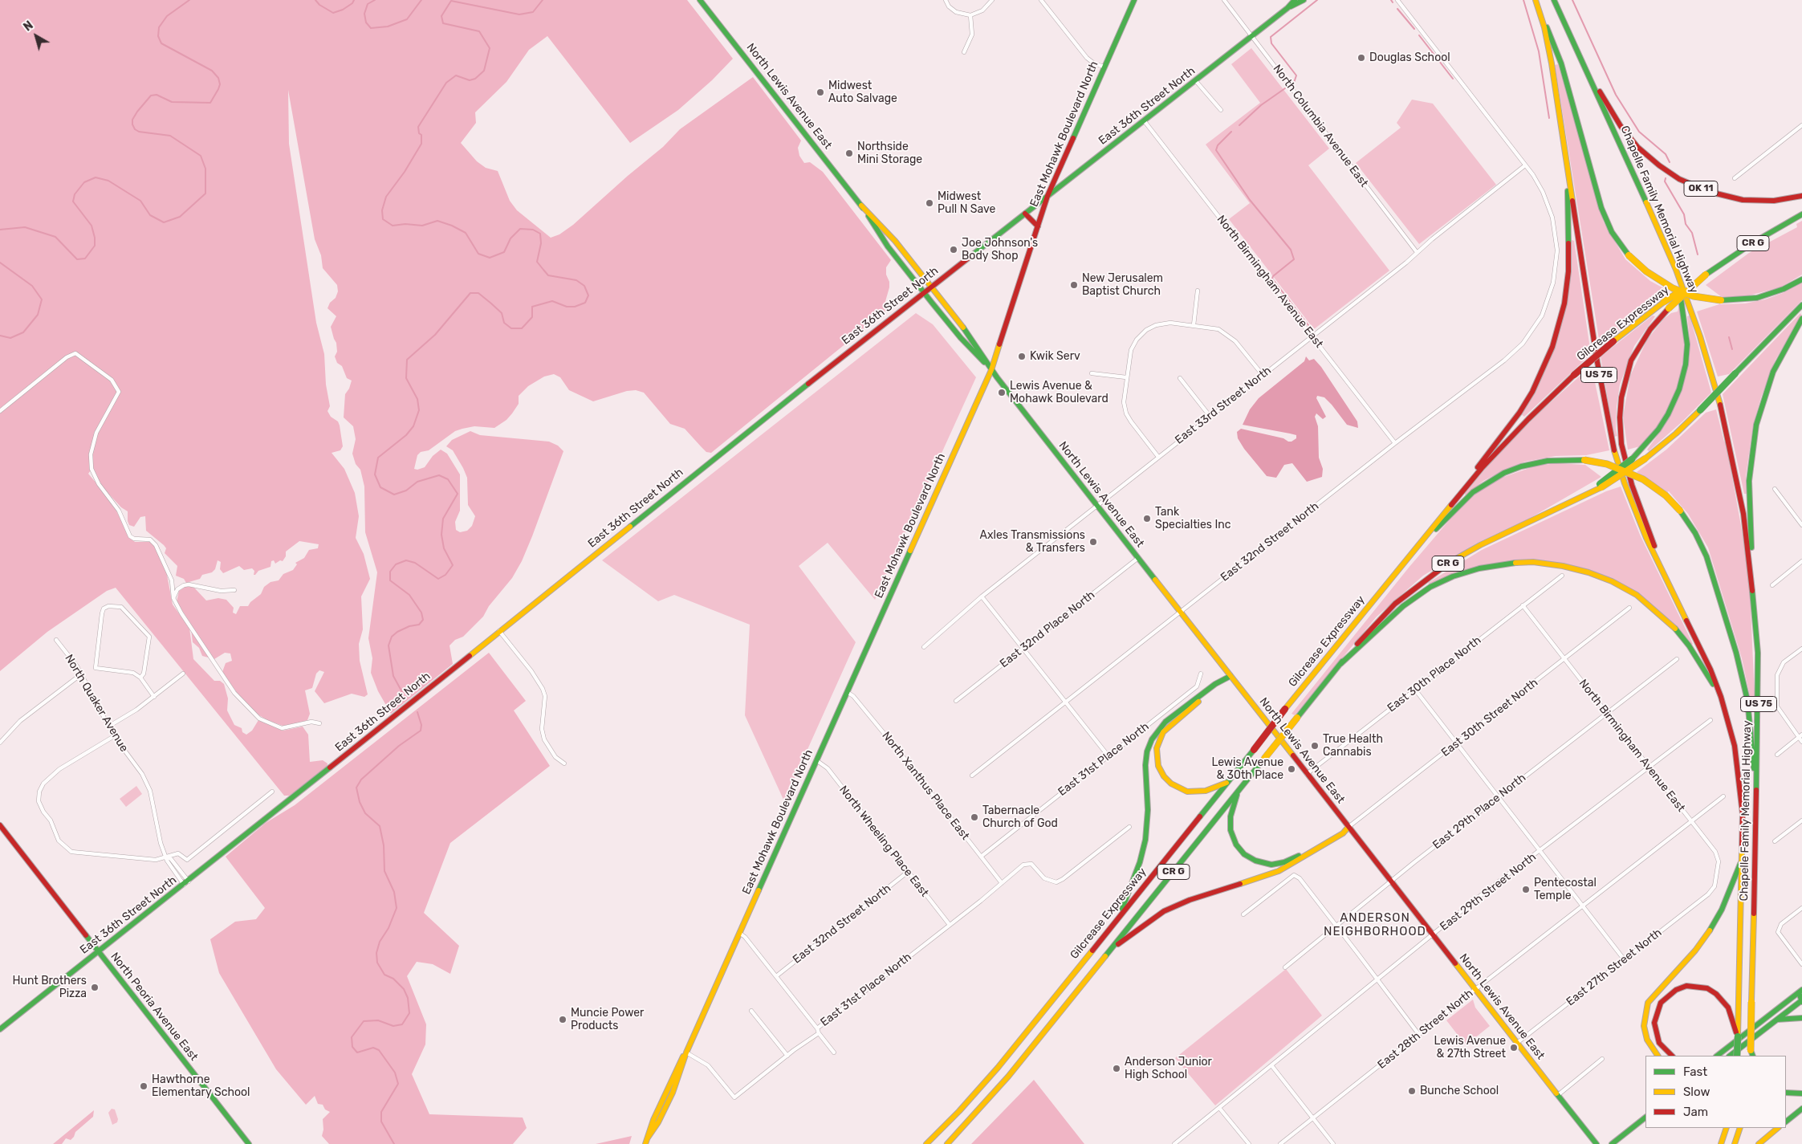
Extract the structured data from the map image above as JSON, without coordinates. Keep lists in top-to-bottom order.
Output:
{
  "streets": {
    "main road": [
      "North Lewis Avenue East",
      "East 36th Street North",
      "East Mohawk Boulevard North",
      "OK 11",
      "Chapelle Family Memorial Highway",
      "CR G",
      "Gilcrease Expressway",
      "US 75",
      "North Peoria Avenue East"
    ],
    "street": [
      "North Columbia Avenue East",
      "North Birmingham Avenue East",
      "East 33rd Street North",
      "East 32nd Street North",
      "East 32nd Place North",
      "East 30th Place North",
      "North Quaker Avenue",
      "East 30th Street North",
      "East 31st Place North",
      "North Xanthus Place East",
      "East 29th Place North",
      "North Wheeling Place East",
      "East 29th Street North",
      "East 27th Street North",
      "East 28th Street North"
    ]
  },
  "crossings": [
    ["North Lewis Avenue East", "East 36th Street North"],
    ["North Lewis Avenue East", "East Mohawk Boulevard North"],
    ["North Lewis Avenue East", "East 33rd Street North"],
    ["North Lewis Avenue East", "East 32nd Street North"],
    ["North Lewis Avenue East", "East 32nd Place North"],
    ["North Lewis Avenue East", "East 30th Place North"],
    ["North Lewis Avenue East", "East 30th Street North"],
    ["North Lewis Avenue East", "East 29th Place North"],
    ["North Lewis Avenue East", "East 29th Street North"],
    ["North Lewis Avenue East", "East 27th Street North"],
    ["North Lewis Avenue East", "East 28th Street North"],
    ["East 36th Street North", "North Columbia Avenue East"],
    ["East 36th Street North", "East Mohawk Boulevard North"],
    ["East 36th Street North", "North Birmingham Avenue East"],
    ["East 36th Street North", "North Quaker Avenue"],
    ["East 36th Street North", "North Peoria Avenue East"],
    ["North Columbia Avenue East", "East 33rd Street North"],
    ["East Mohawk Boulevard North", "East 31st Place North"],
    ["East Mohawk Boulevard North", "North Xanthus Place East"],
    ["East Mohawk Boulevard North", "North Wheeling Place East"],
    ["OK 11", "Chapelle Family Memorial Highway"],
    ["North Birmingham Avenue East", "East 33rd Street North"],
    ["North Birmingham Avenue East", "East 32nd Street North"],
    ["North Birmingham Avenue East", "East 30th Place North"],
    ["North Birmingham Avenue East", "East 30th Street North"],
    ["North Birmingham Avenue East", "East 29th Place North"],
    ["North Birmingham Avenue East", "East 29th Street North"],
    ["North Birmingham Avenue East", "East 27th Street North"],
    ["North Birmingham Avenue East", "East 28th Street North"],
    ["East 33rd Street North", "East 32nd Street North"],
    ["East 32nd Street North", "North Wheeling Place East"],
    ["East 31st Place North", "North Xanthus Place East"],
    ["East 31st Place North", "North Wheeling Place East"]
  ],
  "districts": ["ANDERSON NEIGHBORHOOD"],
  "places": [
    "Douglas School",
    "Midwest Auto Salvage",
    "Northside Mini Storage",
    "Midwest Pull N Save",
    "Joe Johnson's Body Shop",
    "New Jerusalem Baptist Church",
    "Kwik Serv",
    "Lewis Avenue & Mohawk Boulevard",
    "Tank Specialties Inc",
    "Axles Transmissions & Transfers",
    "True Health Cannabis",
    "Lewis Avenue & 30th Place",
    "Tabernacle Church of God",
    "Pentecostal Temple",
    "Hunt Brothers Pizza",
    "Muncie Power Products",
    "Lewis Avenue & 27th Street",
    "Anderson Junior High School",
    "Hawthorne Elementary School",
    "Bunche School"
  ],
  "legend": ["Fast", "Slow", "Jam"],
  "north": "top left"
}
